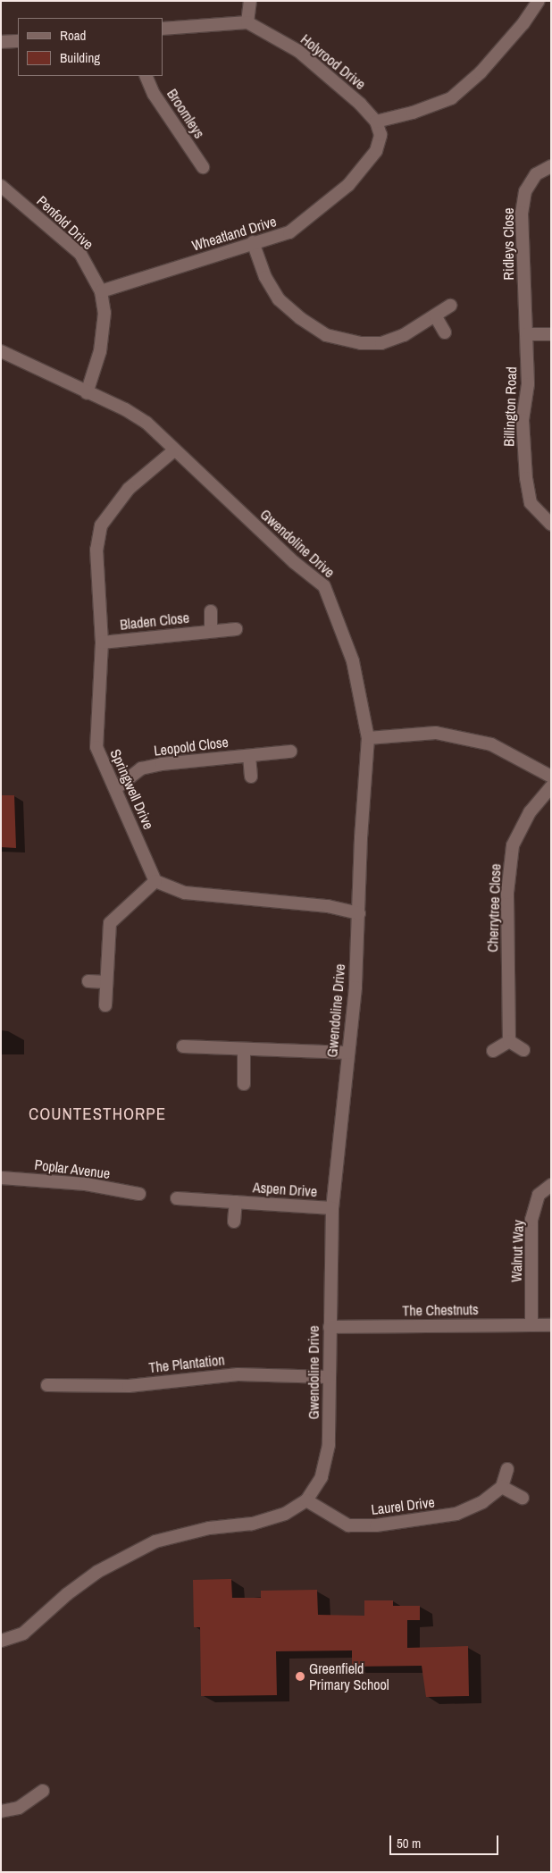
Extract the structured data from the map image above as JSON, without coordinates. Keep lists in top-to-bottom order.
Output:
{
  "streets": {
    "street": [
      "Holyrood Drive",
      "Broomleys",
      "Penfold Drive",
      "Wheatland Drive",
      "Ridleys Close",
      "Billington Road",
      "Gwendoline Drive",
      "Bladen Close",
      "Leopold Close",
      "Springwell Drive",
      "Cherrytree Close",
      "Poplar Avenue",
      "Aspen Drive",
      "Walnut Way",
      "The Chestnuts",
      "The Plantation",
      "Laurel Drive"
    ]
  },
  "crossings": [
    ["Holyrood Drive", "Wheatland Drive"],
    ["Penfold Drive", "Wheatland Drive"],
    ["Penfold Drive", "Gwendoline Drive"],
    ["Ridleys Close", "Billington Road"],
    ["Gwendoline Drive", "Springwell Drive"],
    ["Gwendoline Drive", "Aspen Drive"],
    ["Gwendoline Drive", "The Chestnuts"],
    ["Gwendoline Drive", "The Plantation"],
    ["Gwendoline Drive", "Laurel Drive"],
    ["Bladen Close", "Springwell Drive"],
    ["Leopold Close", "Springwell Drive"],
    ["Walnut Way", "The Chestnuts"]
  ],
  "districts": ["COUNTESTHORPE"],
  "places": ["Greenfield Primary School"],
  "legend": ["Road", "Building"],
  "scale_bar": "50 m"
}
